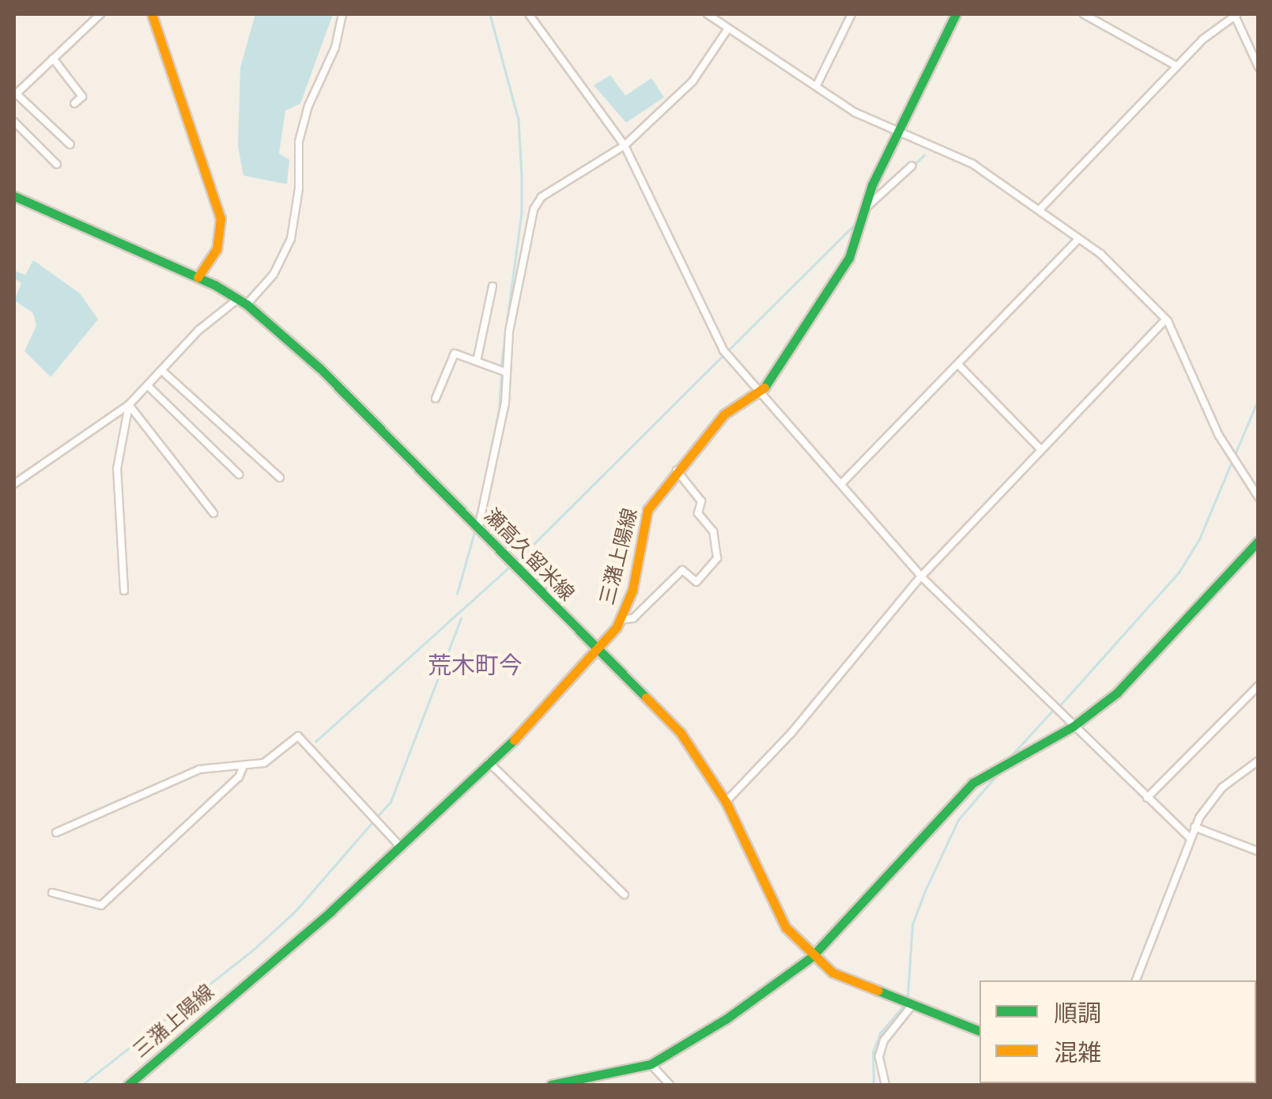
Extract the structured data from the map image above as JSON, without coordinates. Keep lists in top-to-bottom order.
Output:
{
  "streets": {
    "main road": ["瀬高久留米線", "三潴上陽線"]
  },
  "crossings": [
    ["瀬高久留米線", "三潴上陽線"]
  ],
  "districts": ["荒木町今"],
  "legend": ["順調", "混雑"]
}
